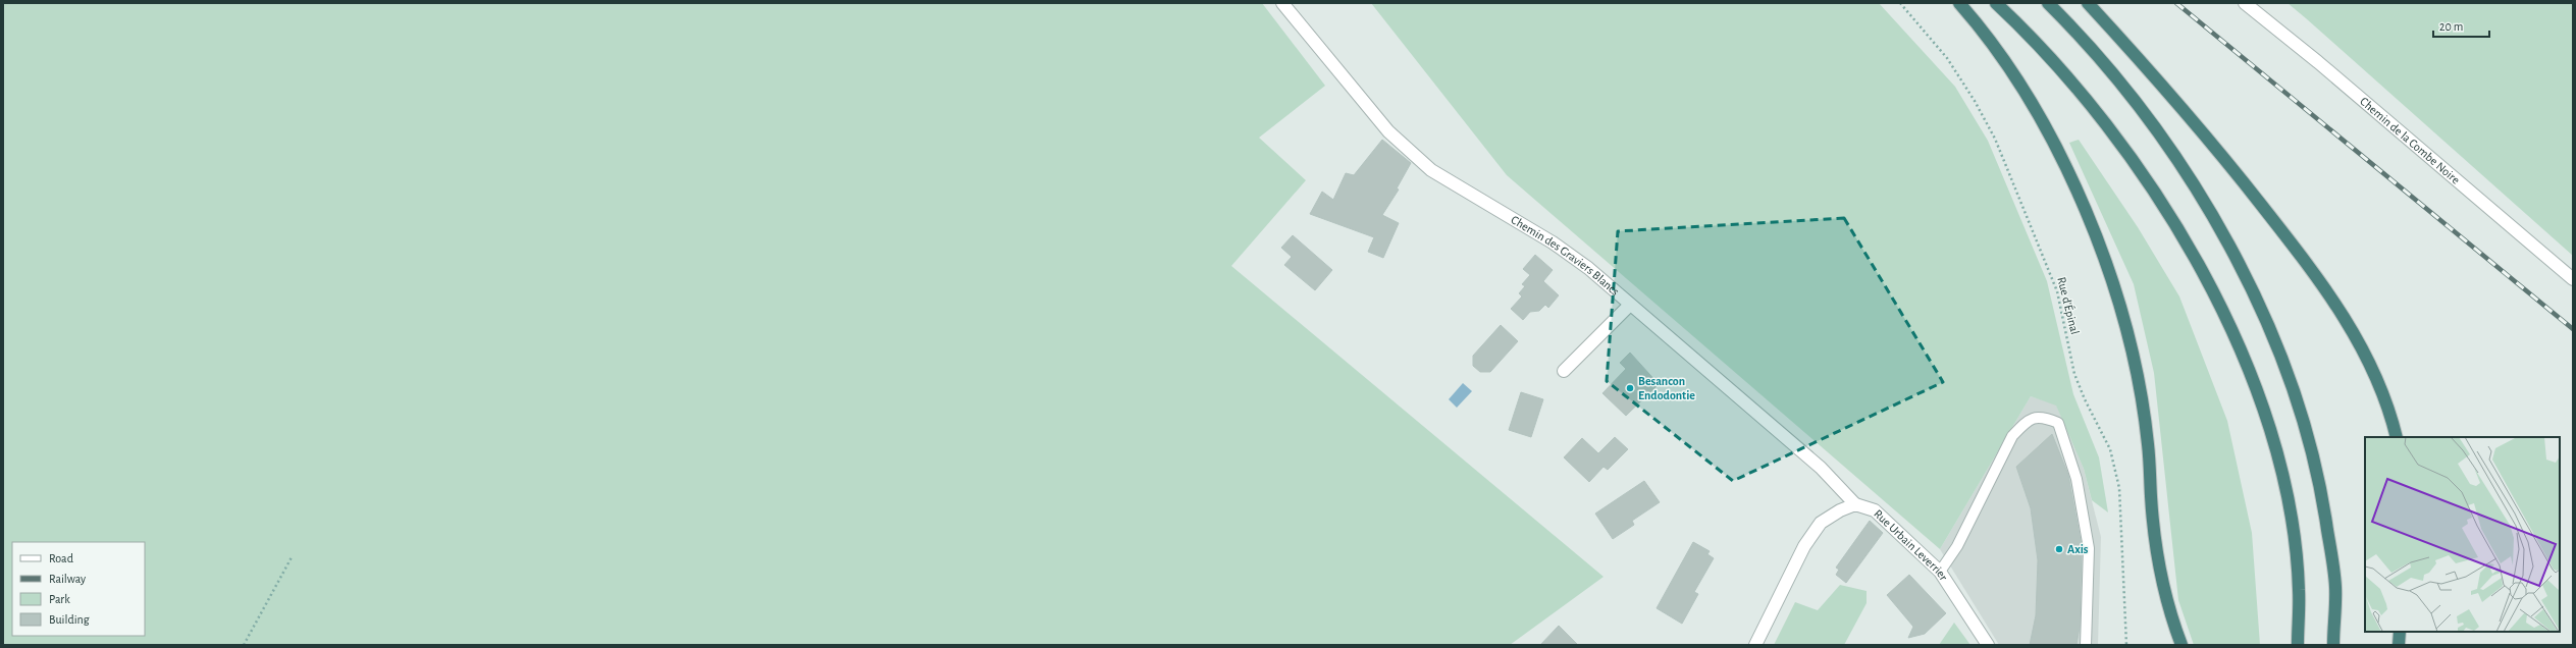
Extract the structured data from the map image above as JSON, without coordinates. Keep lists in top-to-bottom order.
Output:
{
  "streets": {
    "street": ["Chemin de la Combe Noire", "Chemin des Graviers Blancs", "Rue Urbain Leverrier"],
    "path": ["Rue d'Épinal"]
  },
  "crossings": [
    ["Chemin des Graviers Blancs", "Rue Urbain Leverrier"]
  ],
  "places": ["Besancon Endodontie", "Axis"],
  "legend": [
    "Road",
    "Railway",
    "Park",
    "Building"
  ],
  "scale_bar": "20 m"
}
